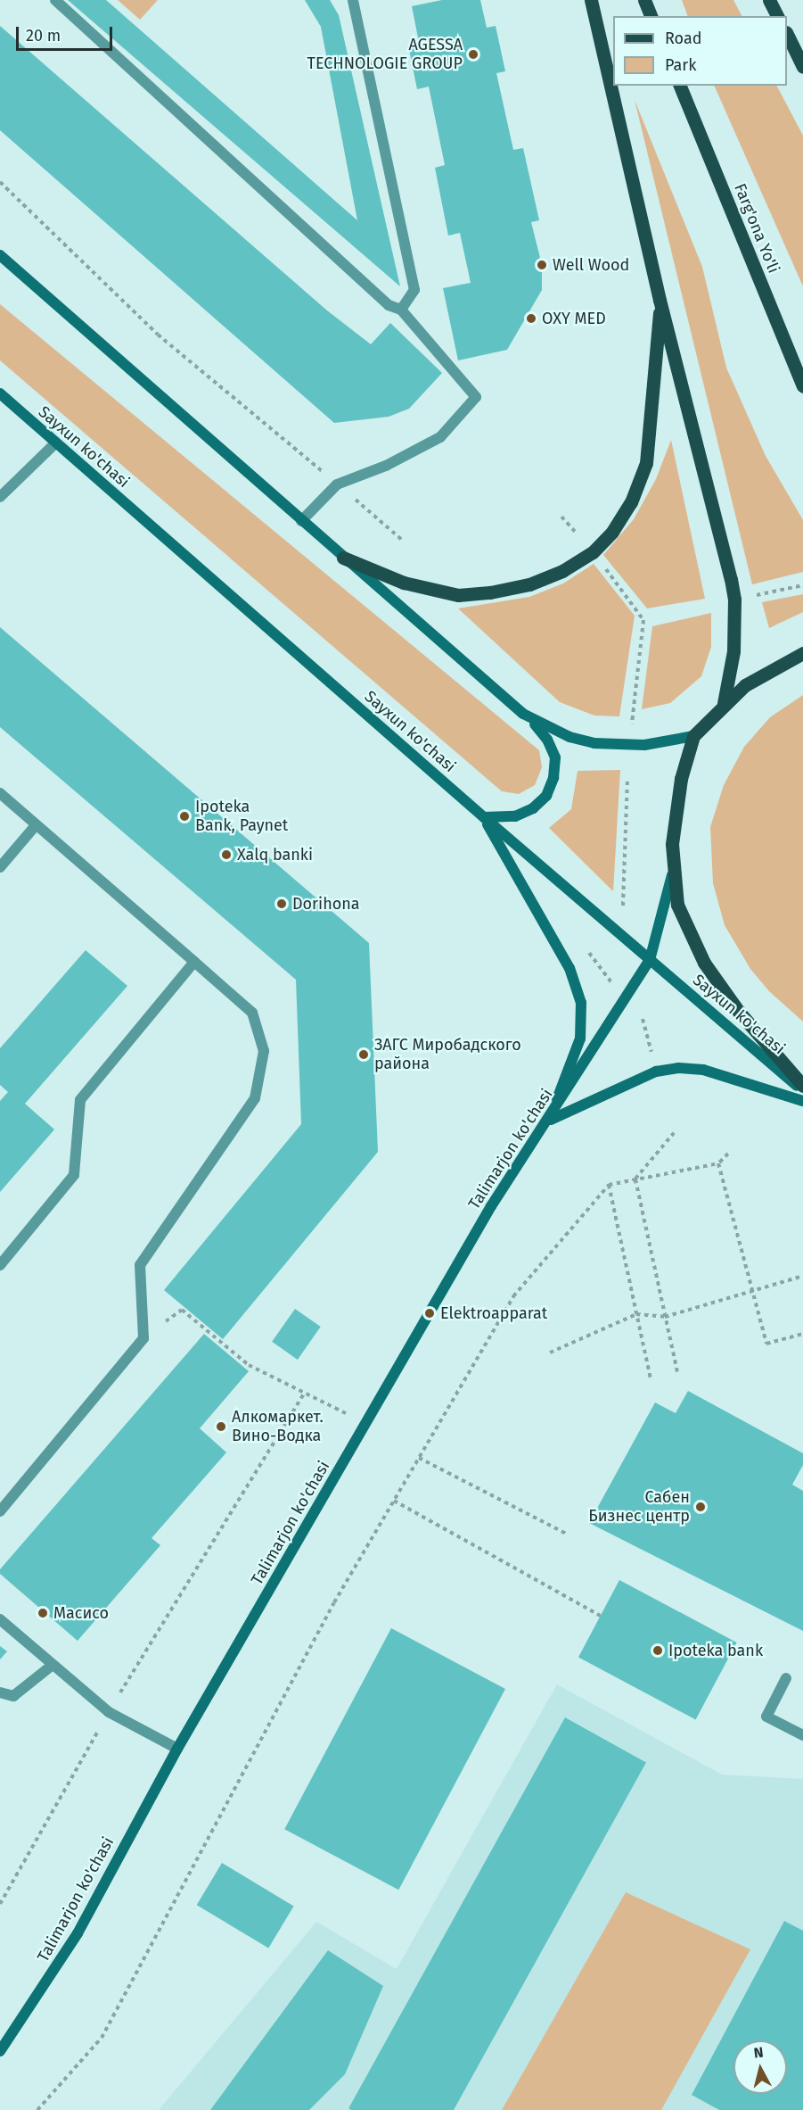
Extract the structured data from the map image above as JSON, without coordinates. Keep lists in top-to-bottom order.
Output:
{
  "streets": {
    "main road": ["Farg'ona Yo'li", "Sayxun ko'chasi", "Talimarjon ko'chasi"]
  },
  "crossings": [
    ["Sayxun ko'chasi", "Talimarjon ko'chasi"]
  ],
  "places": [
    "AGESSA TECHNOLOGIE GROUP",
    "Well Wood",
    "OXY MED",
    "Ipoteka Bank, Paynet",
    "Xalq banki",
    "Dorihona",
    "ЗАГС Миробадского района",
    "Elektroapparat",
    "Алкомаркет. Вино-Водка",
    "Сабен Бизнес центр",
    "Масисо",
    "Ipoteka bank"
  ],
  "legend": ["Road", "Park"],
  "scale_bar": "20 m",
  "north": "top"
}
